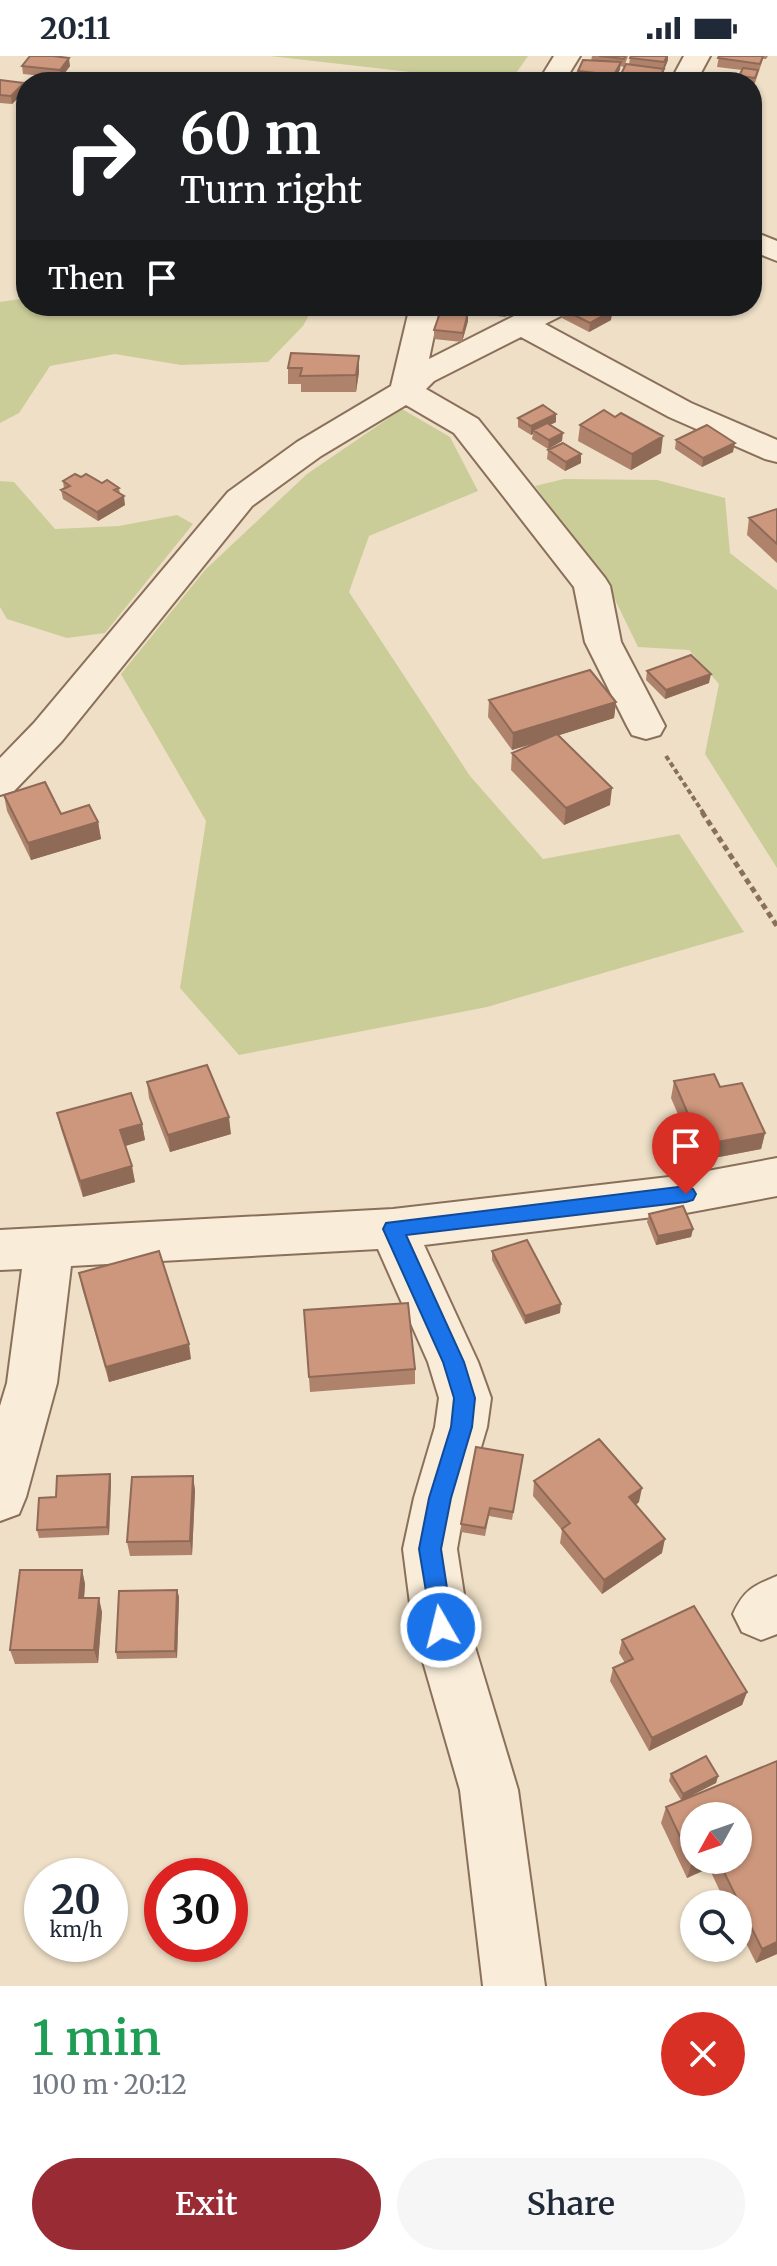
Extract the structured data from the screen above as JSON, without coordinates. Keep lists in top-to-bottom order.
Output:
{
  "north": "bottom left",
  "page": {
    "status": "20:11",
    "turn": ["60 m", "Turn right"],
    "then": "Then",
    "speed": "20 km/h",
    "limit": "30",
    "heading": ["1 min", "100 m · 20:12"],
    "buttons": ["Exit", "Share"]
  }
}
